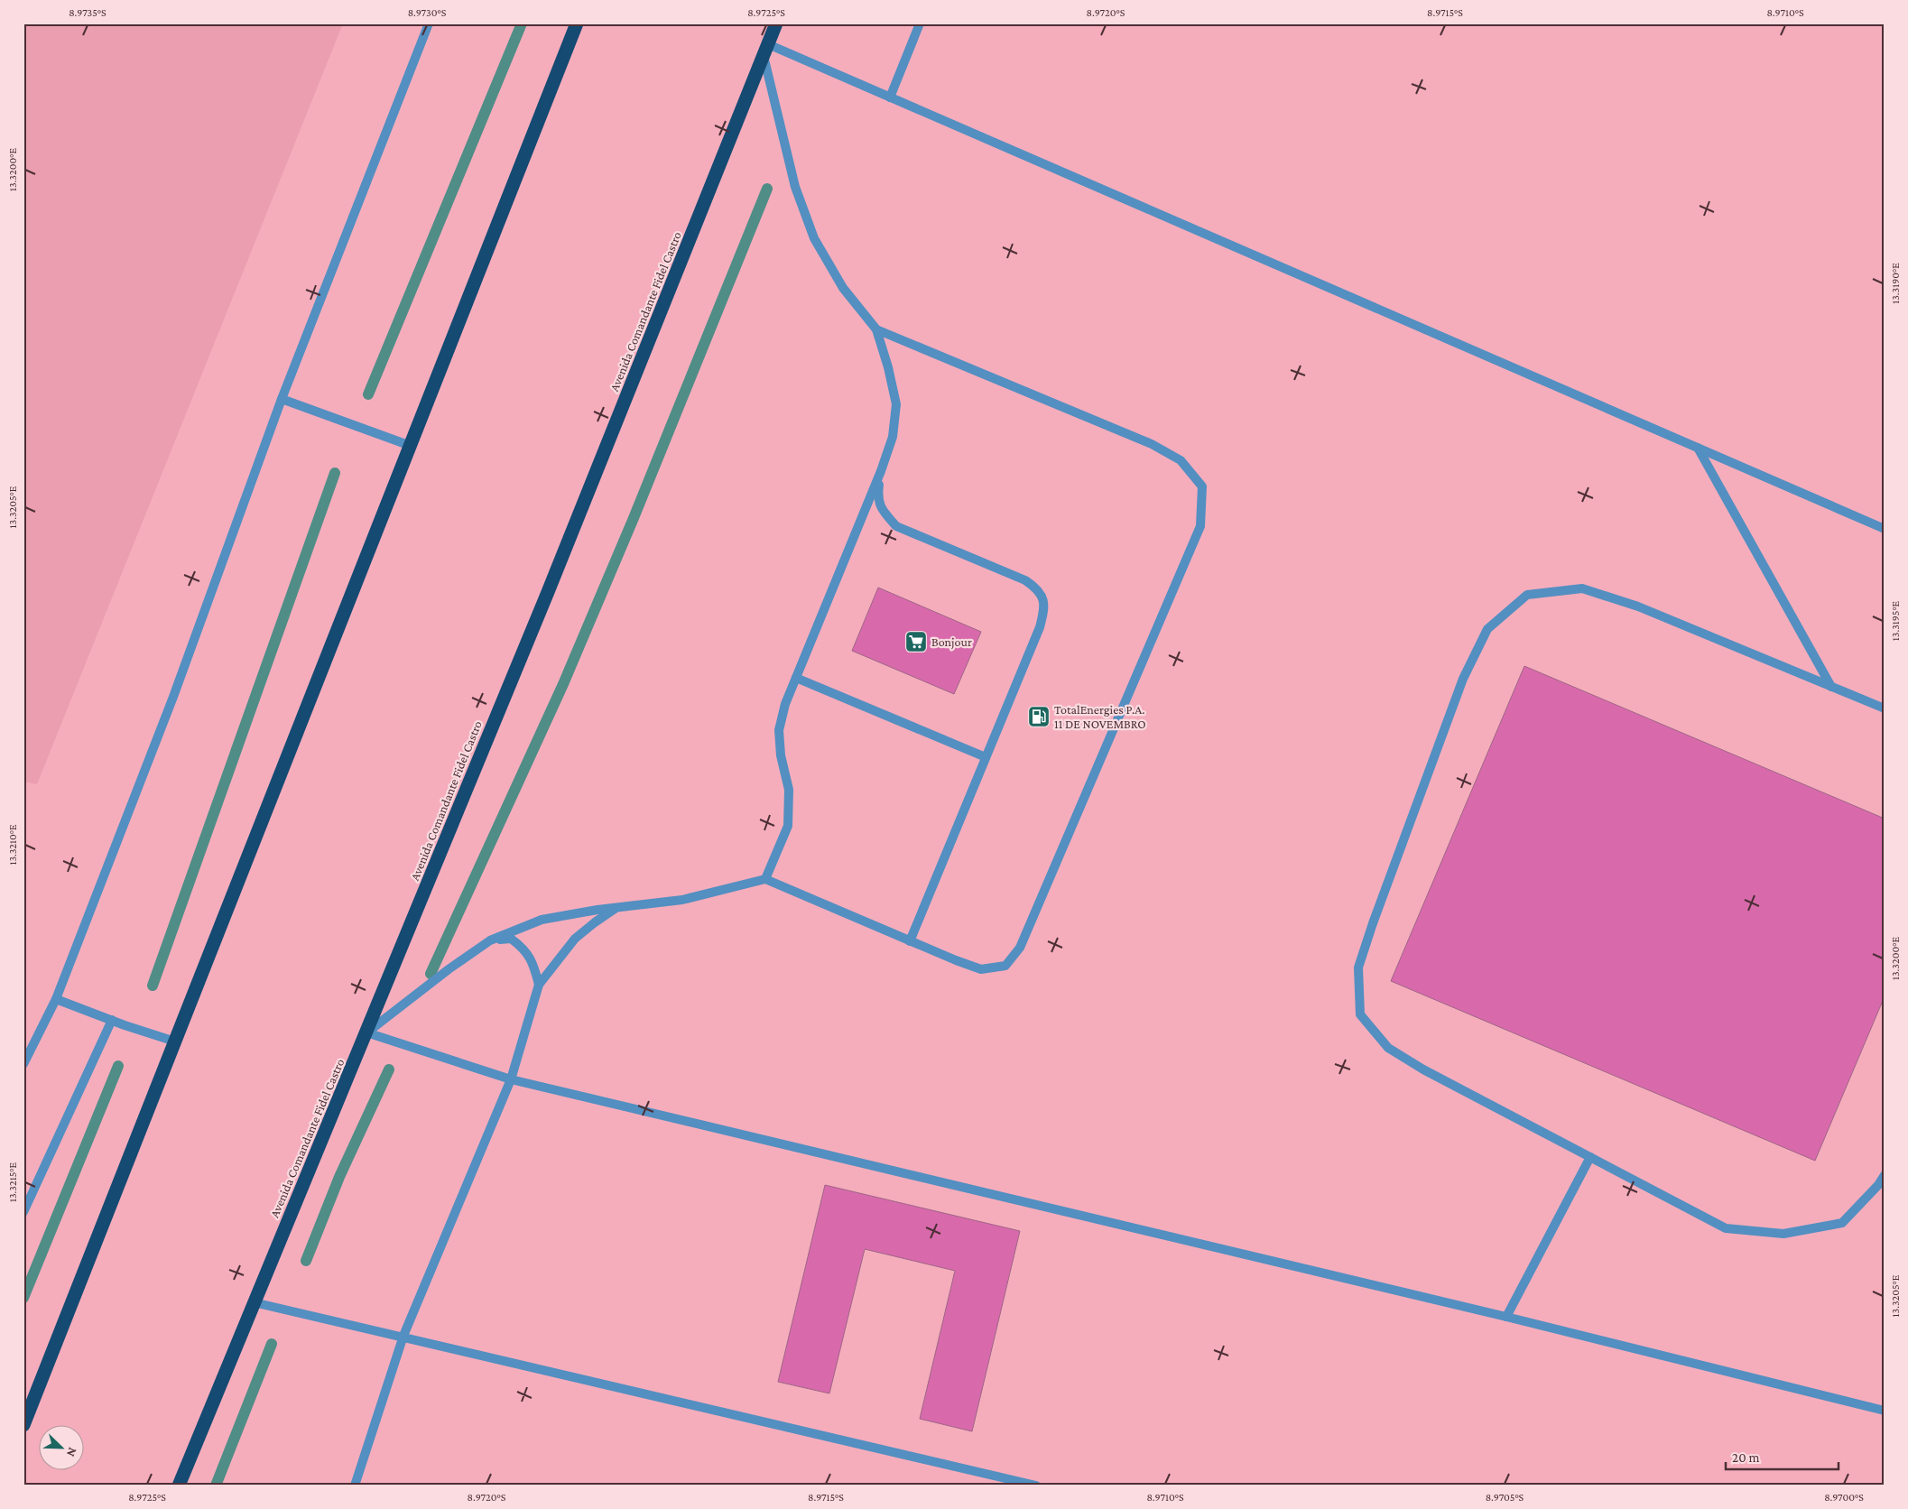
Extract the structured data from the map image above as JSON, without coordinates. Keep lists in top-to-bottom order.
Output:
{
  "streets": {
    "highway": ["Avenida Comandante Fidel Castro"]
  },
  "places": {
    "supermarket": ["Bonjour"],
    "fuel station": ["TotalEnergies P.A. 11 DE NOVEMBRO"]
  },
  "scale_bar": "20 m",
  "north": "bottom right",
  "coordinates": [
    "8.9735°S",
    "8.9730°S",
    "8.9725°S",
    "8.9720°S",
    "8.9715°S",
    "8.9710°S",
    "13.3200°E",
    "13.3190°E",
    "13.3205°E",
    "13.3195°E",
    "13.3210°E",
    "13.3215°E",
    "8.9705°S",
    "8.9700°S"
  ]
}
